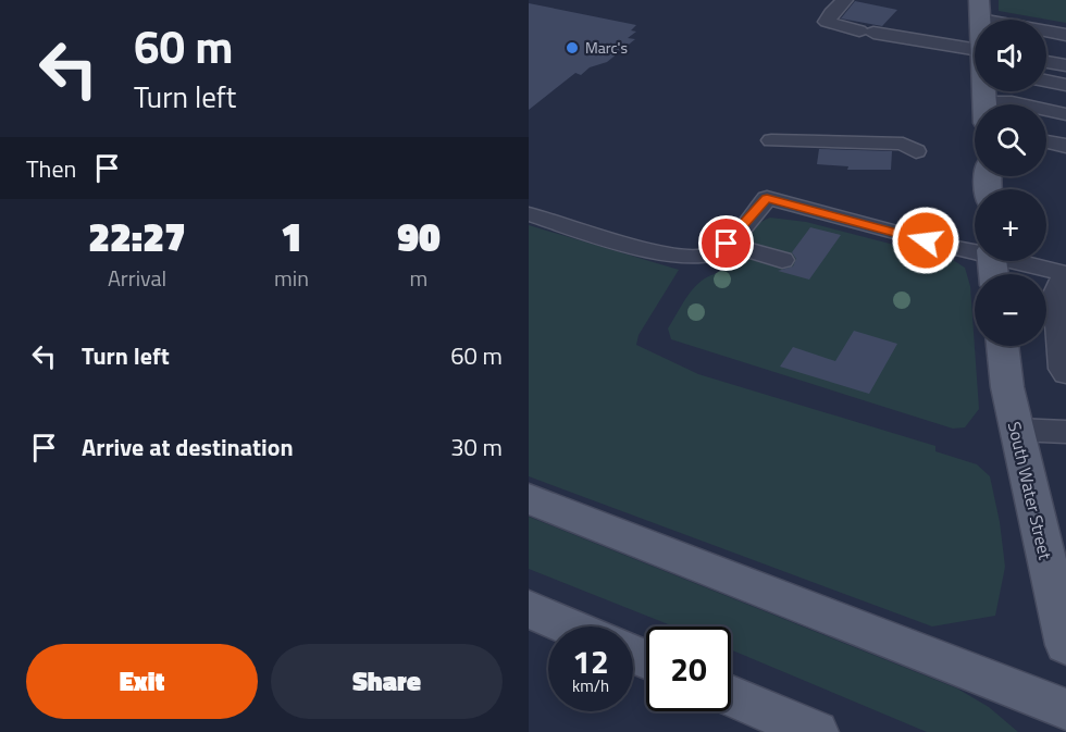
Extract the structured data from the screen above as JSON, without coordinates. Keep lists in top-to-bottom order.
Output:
{
  "streets": {
    "main road": ["South Water Street"]
  },
  "places": ["Marc's"],
  "page": {
    "turn": ["60 m", "Turn left"],
    "map_buttons": ["+", "−"],
    "then": "Then",
    "eta": [
      "22:27",
      "Arrival",
      "1",
      "min",
      "90",
      "m"
    ],
    "list": [
      {
        "name": "Turn left",
        "value": "60 m"
      },
      {
        "name": "Arrive at destination",
        "value": "30 m"
      }
    ],
    "speed": "12 km/h",
    "limit": "20",
    "buttons": ["Exit", "Share"]
  }
}
